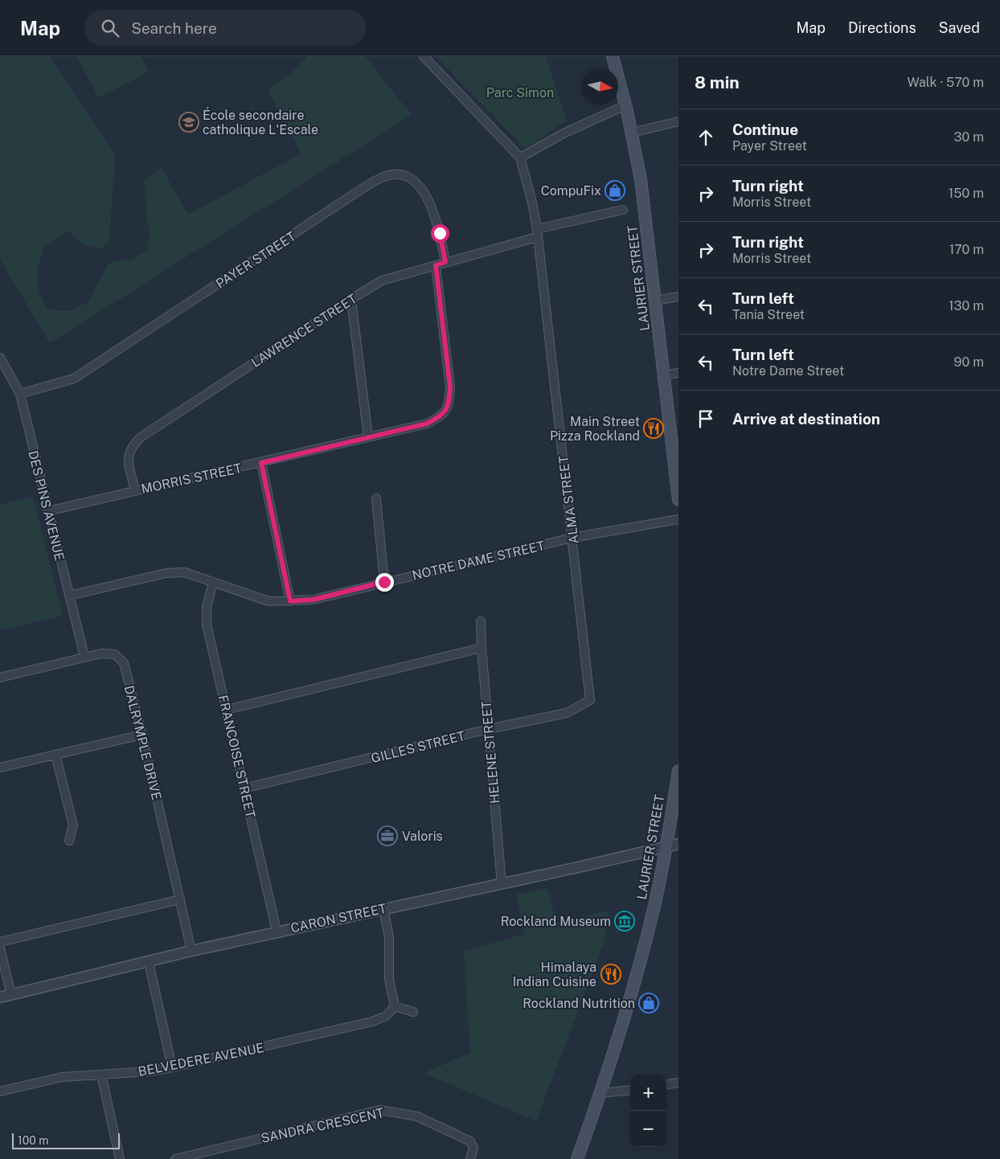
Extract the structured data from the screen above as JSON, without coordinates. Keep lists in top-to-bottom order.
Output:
{
  "streets": {
    "main road": ["LAURIER STREET"],
    "street": [
      "PAYER STREET",
      "LAWRENCE STREET",
      "MORRIS STREET",
      "ALMA STREET",
      "DES PINS AVENUE",
      "NOTRE DAME STREET",
      "DALRYMPLE DRIVE",
      "GILLES STREET",
      "HELENE STREET",
      "FRANCOISE STREET",
      "CARON STREET",
      "BELVEDERE AVENUE",
      "SANDRA CRESCENT"
    ]
  },
  "crossings": [
    ["PAYER STREET", "LAWRENCE STREET"],
    ["PAYER STREET", "DES PINS AVENUE"],
    ["LAURIER STREET", "CARON STREET"],
    ["LAWRENCE STREET", "MORRIS STREET"],
    ["LAWRENCE STREET", "ALMA STREET"],
    ["MORRIS STREET", "DES PINS AVENUE"],
    ["ALMA STREET", "NOTRE DAME STREET"],
    ["ALMA STREET", "GILLES STREET"],
    ["DES PINS AVENUE", "NOTRE DAME STREET"],
    ["DES PINS AVENUE", "DALRYMPLE DRIVE"],
    ["NOTRE DAME STREET", "FRANCOISE STREET"],
    ["DALRYMPLE DRIVE", "CARON STREET"],
    ["GILLES STREET", "HELENE STREET"],
    ["GILLES STREET", "FRANCOISE STREET"],
    ["HELENE STREET", "CARON STREET"],
    ["FRANCOISE STREET", "CARON STREET"]
  ],
  "parks": ["Parc Simon"],
  "places": {
    "school or university": ["École secondaire catholique L'Escale"],
    "shop": ["CompuFix", "Rockland Nutrition"],
    "restaurant": ["Main Street Pizza Rockland", "Himalaya Indian Cuisine"],
    "office": ["Valoris"],
    "museum": ["Rockland Museum"]
  },
  "scale_bar": "100 m",
  "north": "right",
  "page": {
    "header": "Map",
    "search": "Search here",
    "nav": ["Map", "Directions", "Saved"],
    "heading": ["8 min", "Walk · 570 m"],
    "list": [
      ["Continue", "Payer Street", "30 m"],
      ["Turn right", "Morris Street", "150 m"],
      ["Turn right", "Morris Street", "170 m"],
      ["Turn left", "Tania Street", "130 m"],
      ["Turn left", "Notre Dame Street", "90 m"],
      "Arrive at destination"
    ],
    "map_buttons": ["+", "−"],
    "scale": "100 m"
  }
}
